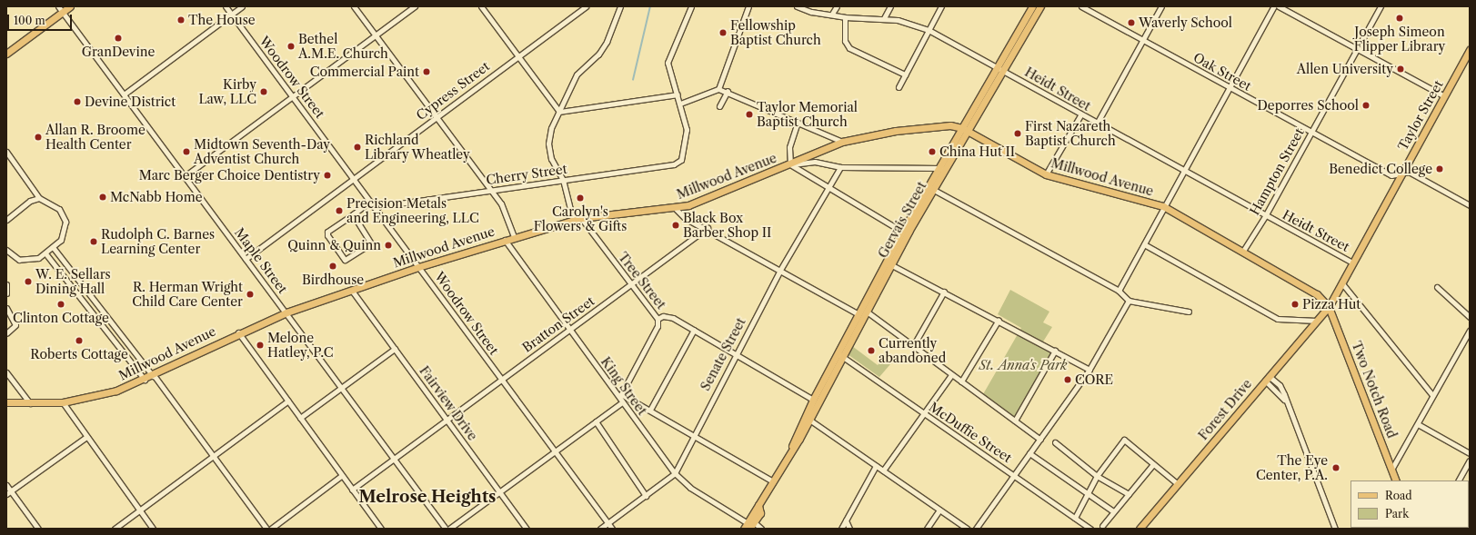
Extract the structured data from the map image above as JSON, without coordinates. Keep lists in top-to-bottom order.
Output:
{
  "streets": {
    "main road": [
      "Taylor Street",
      "Millwood Avenue",
      "Gervais Street",
      "Two Notch Road",
      "Forest Drive"
    ],
    "street": [
      "Oak Street",
      "Woodrow Street",
      "Heidt Street",
      "Cypress Street",
      "Hampton Street",
      "Cherry Street",
      "Maple Street",
      "Tree Street",
      "Bratton Street",
      "Senate Street",
      "King Street",
      "Fairview Drive",
      "McDuffie Street"
    ]
  },
  "crossings": [
    ["Oak Street", "Taylor Street"],
    ["Oak Street", "Hampton Street"],
    ["Woodrow Street", "Cypress Street"],
    ["Woodrow Street", "Cherry Street"],
    ["Woodrow Street", "Millwood Avenue"],
    ["Woodrow Street", "Bratton Street"],
    ["Woodrow Street", "Senate Street"],
    ["Heidt Street", "Taylor Street"],
    ["Heidt Street", "Hampton Street"],
    ["Heidt Street", "Gervais Street"],
    ["Cypress Street", "Maple Street"],
    ["Taylor Street", "Millwood Avenue"],
    ["Taylor Street", "Two Notch Road"],
    ["Taylor Street", "Forest Drive"],
    ["Hampton Street", "Millwood Avenue"],
    ["Millwood Avenue", "Gervais Street"],
    ["Millwood Avenue", "Maple Street"],
    ["Millwood Avenue", "Tree Street"],
    ["Millwood Avenue", "King Street"],
    ["Millwood Avenue", "Two Notch Road"],
    ["Millwood Avenue", "Fairview Drive"],
    ["Millwood Avenue", "Forest Drive"],
    ["Gervais Street", "Tree Street"],
    ["Gervais Street", "King Street"],
    ["Gervais Street", "McDuffie Street"],
    ["Maple Street", "Bratton Street"],
    ["Tree Street", "Bratton Street"],
    ["Tree Street", "Senate Street"],
    ["Bratton Street", "King Street"],
    ["Bratton Street", "Fairview Drive"],
    ["Senate Street", "King Street"],
    ["Two Notch Road", "Forest Drive"]
  ],
  "districts": ["Melrose Heights"],
  "parks": ["St. Anna's Park"],
  "places": [
    "Joseph Simeon Flipper Library",
    "The House",
    "Waverly School",
    "Fellowship Baptist Church",
    "GranDevine",
    "Bethel A.M.E. Church",
    "Allen University",
    "Commercial Paint",
    "Kirby Law, LLC",
    "Devine District",
    "Deporres School",
    "Taylor Memorial Baptist Church",
    "First Nazareth Baptist Church",
    "Allan R. Broome Health Center",
    "Richland Library Wheatley",
    "Midtown Seventh-Day Adventist Church",
    "China Hut II",
    "Benedict College",
    "Marc Berger Choice Dentistry",
    "McNabb Home",
    "Carolyn's Flowers & Gifts",
    "Precision Metals and Engineering, LLC",
    "Black Box Barber Shop II",
    "Rudolph C. Barnes Learning Center",
    "Quinn & Quinn",
    "Birdhouse",
    "W. E. Sellars Dining Hall",
    "R. Herman Wright Child Care Center",
    "Clinton Cottage",
    "Pizza Hut",
    "Roberts Cottage",
    "Melone Hatley, P.C",
    "Currently abandoned",
    "CORE",
    "The Eye Center, P.A."
  ],
  "legend": ["Road", "Park"],
  "scale_bar": "100 m"
}
